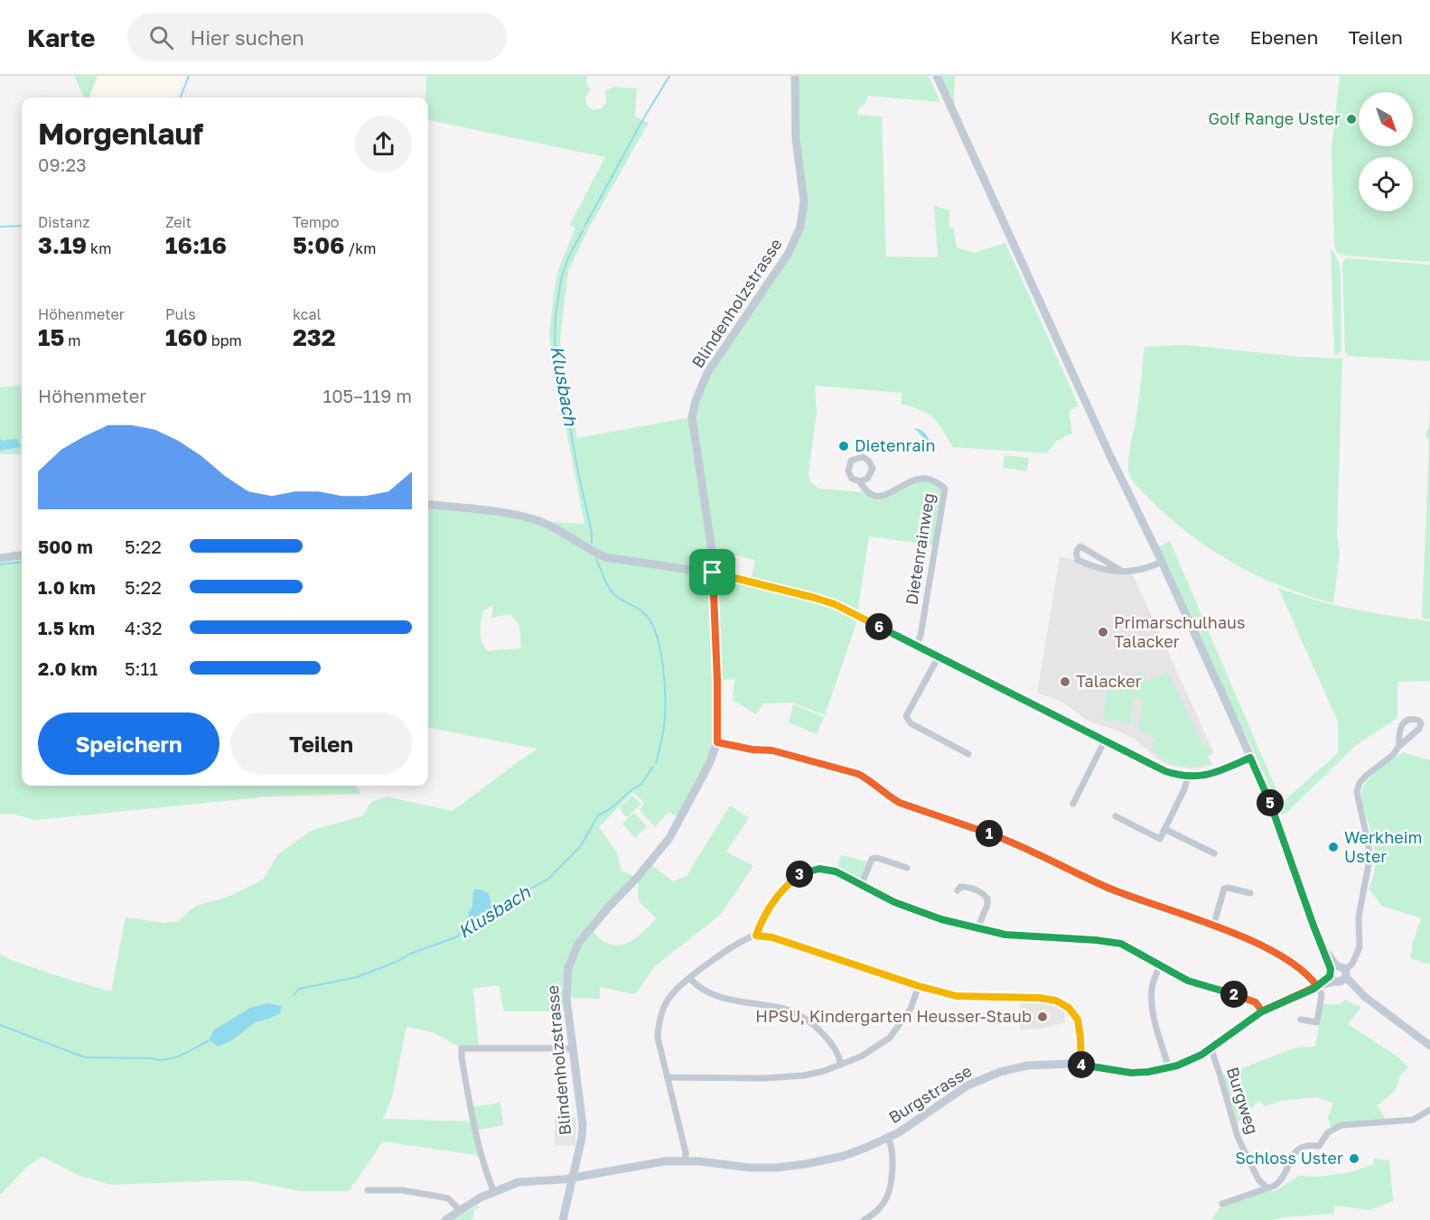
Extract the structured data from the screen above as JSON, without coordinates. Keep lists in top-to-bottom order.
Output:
{
  "streets": {
    "street": [
      "Blindenholzstrasse",
      "Dietenrainweg",
      "Burgstrasse",
      "Burgweg"
    ]
  },
  "crossings": [
    ["Blindenholzstrasse", "Burgstrasse"],
    ["Burgstrasse", "Burgweg"]
  ],
  "water": ["Klusbach"],
  "places": [
    "Golf Range Uster",
    "Dietenrain",
    "Primarschulhaus Talacker",
    "Talacker",
    "Werkheim Uster",
    "HPSU, Kindergarten Heusser-Staub",
    "Schloss Uster"
  ],
  "north": "bottom right",
  "page": {
    "header": "Karte",
    "search": "Hier suchen",
    "nav": ["Karte", "Ebenen", "Teilen"],
    "heading": ["Morgenlauf", "09:23"],
    "stats": [
      ["Distanz", "3.19 km"],
      ["Zeit", "16:16"],
      ["Tempo", "5:06 /km"],
      ["Höhenmeter", "15 m"],
      ["Puls", "160 bpm"],
      ["kcal", "232"]
    ],
    "chart": ["Höhenmeter", "105–119 m"],
    "list": [
      {
        "name": "500 m",
        "note": "5:22"
      },
      {
        "name": "1.0 km",
        "note": "5:22"
      },
      {
        "name": "1.5 km",
        "note": "4:32"
      },
      {
        "name": "2.0 km",
        "note": "5:11"
      }
    ],
    "pins": [
      "6",
      "5",
      "1",
      "3",
      "2",
      "4"
    ],
    "buttons": ["Speichern", "Teilen"]
  }
}
